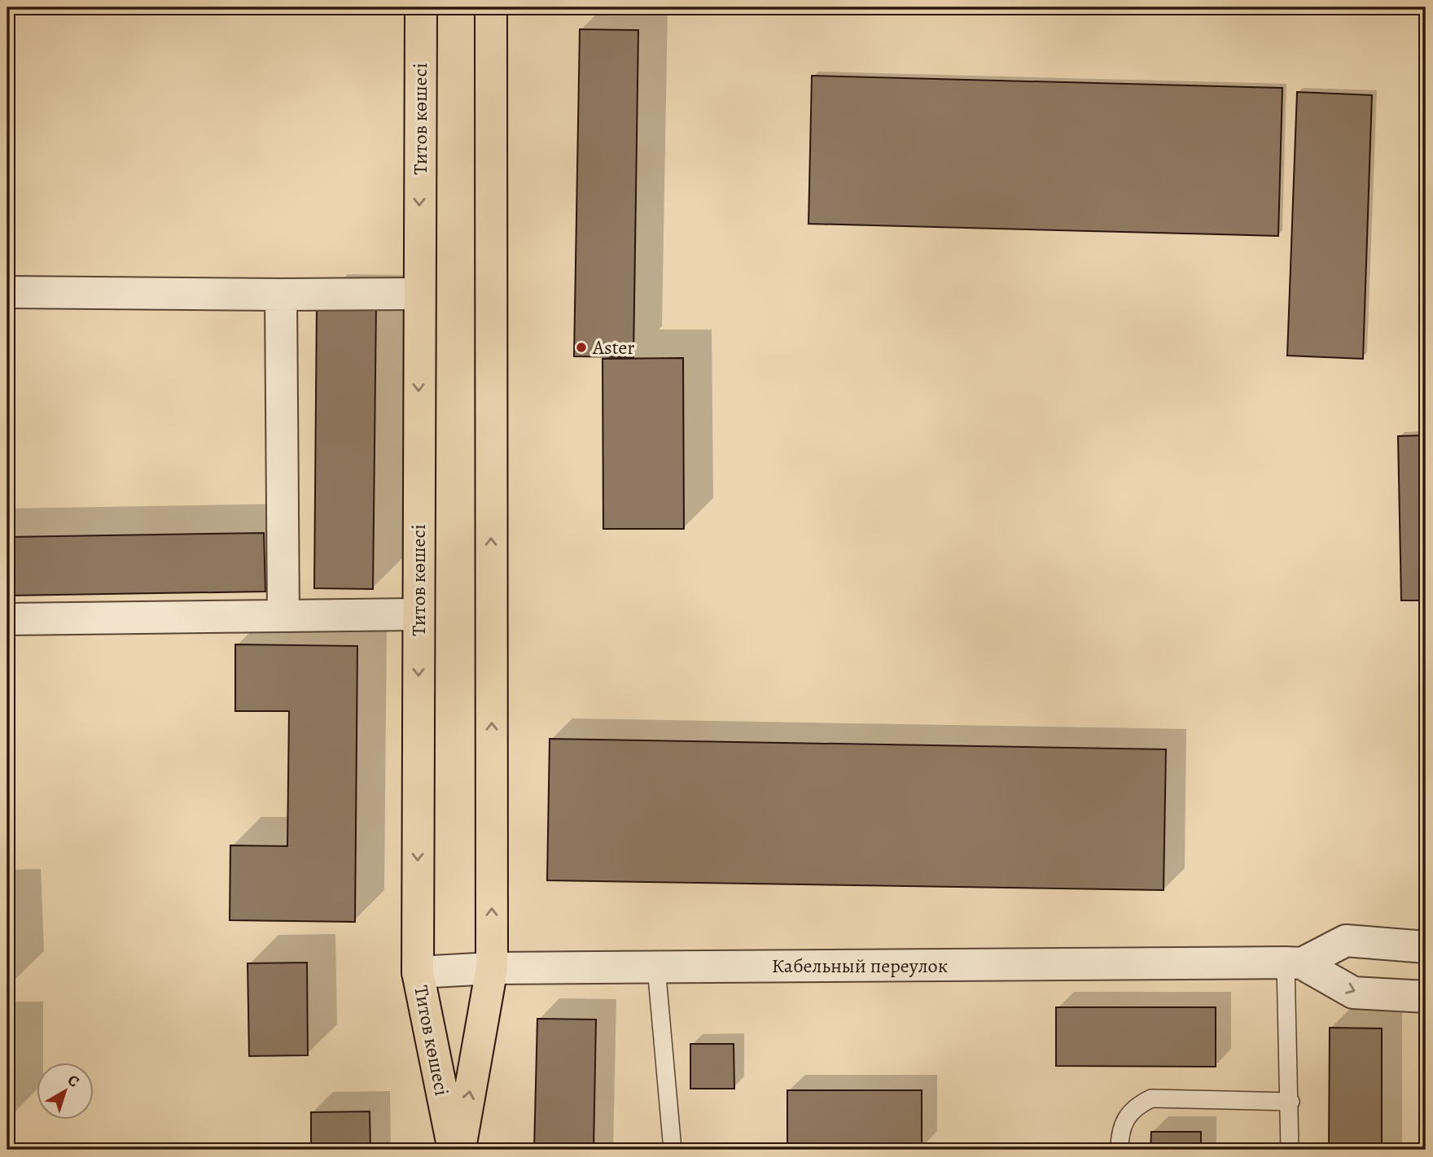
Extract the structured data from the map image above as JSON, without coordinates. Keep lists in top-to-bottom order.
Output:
{
  "streets": {
    "highway": ["Титов көшесі"],
    "street": ["Кабельный переулок"]
  },
  "crossings": [
    ["Титов көшесі", "Кабельный переулок"]
  ],
  "places": ["Aster"],
  "north": "top right"
}
